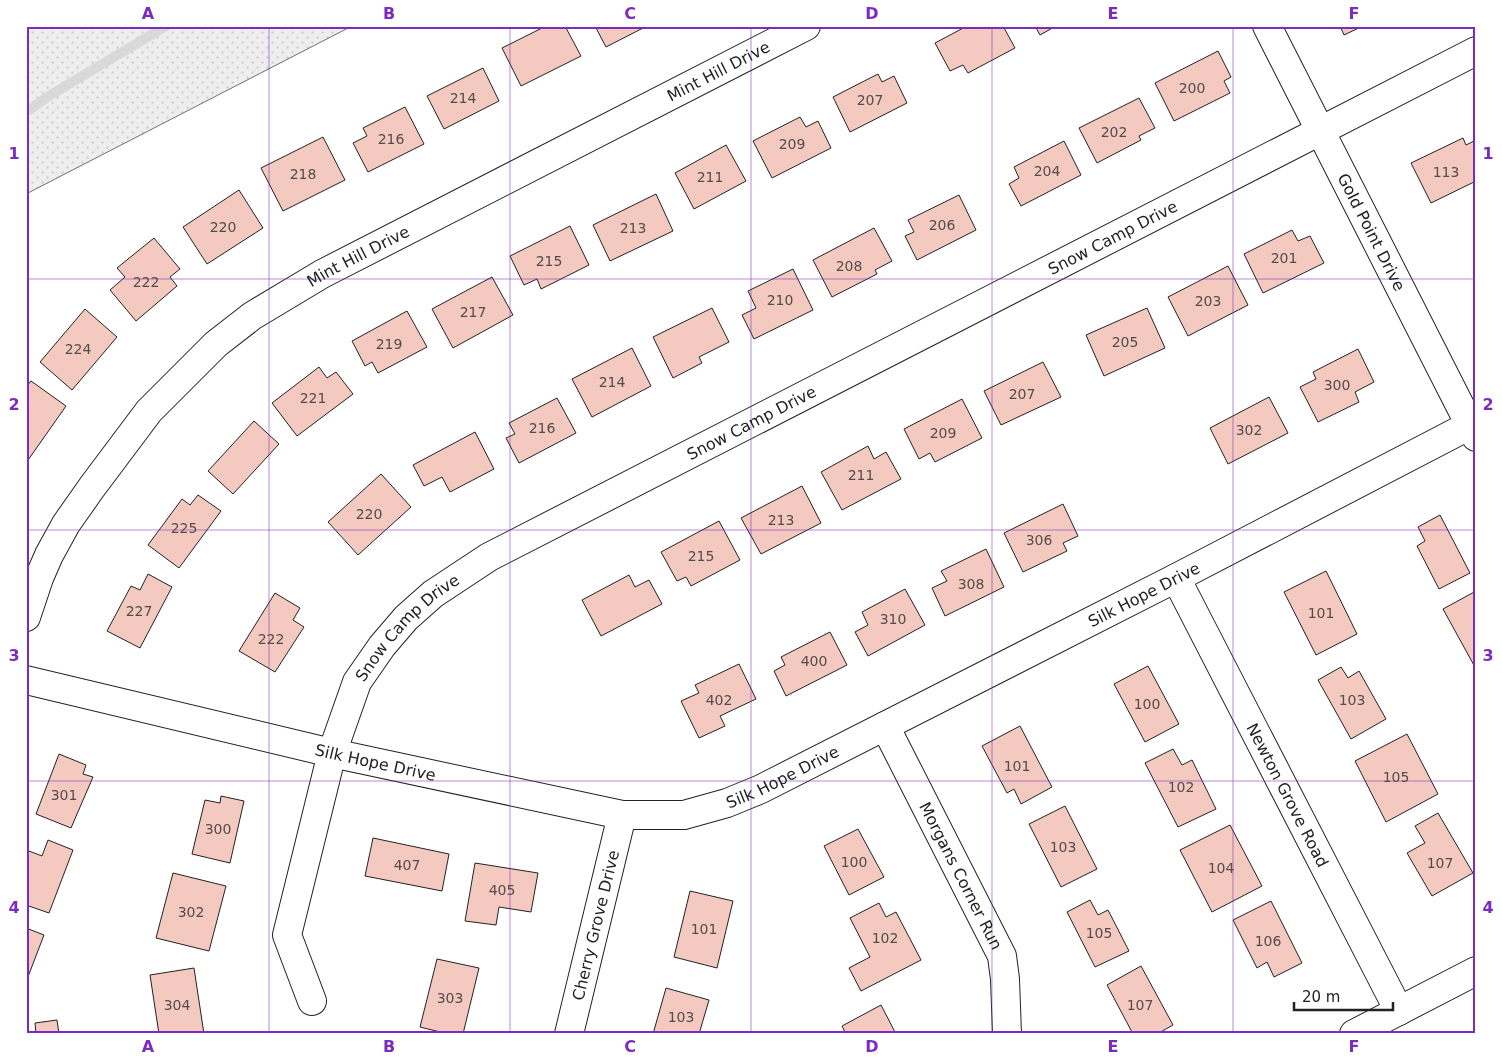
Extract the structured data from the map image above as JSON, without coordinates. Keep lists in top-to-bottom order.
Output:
{
  "streets": {
    "street": [
      "Mint Hill Drive",
      "Gold Point Drive",
      "Snow Camp Drive",
      "Silk Hope Drive",
      "Newton Grove Road",
      "Morgans Corner Run",
      "Cherry Grove Drive"
    ]
  },
  "crossings": [
    ["Gold Point Drive", "Snow Camp Drive"],
    ["Gold Point Drive", "Silk Hope Drive"],
    ["Snow Camp Drive", "Silk Hope Drive"],
    ["Silk Hope Drive", "Newton Grove Road"],
    ["Silk Hope Drive", "Morgans Corner Run"],
    ["Silk Hope Drive", "Cherry Grove Drive"]
  ],
  "house_numbers": [
    "200",
    "214",
    "207",
    "202",
    "216",
    "209",
    "204",
    "113",
    "218",
    "211",
    "206",
    "220",
    "213",
    "201",
    "215",
    "208",
    "222",
    "210",
    "203",
    "217",
    "205",
    "219",
    "224",
    "214",
    "300",
    "207",
    "221",
    "216",
    "302",
    "209",
    "211",
    "220",
    "213",
    "225",
    "306",
    "215",
    "308",
    "227",
    "101",
    "310",
    "222",
    "400",
    "402",
    "103",
    "100",
    "101",
    "105",
    "102",
    "301",
    "300",
    "103",
    "100",
    "107",
    "407",
    "104",
    "405",
    "302",
    "101",
    "105",
    "102",
    "106",
    "303",
    "304",
    "107",
    "103"
  ],
  "scale_bar": "20 m",
  "grid": {
    "columns": [
      "A",
      "B",
      "C",
      "D",
      "E",
      "F"
    ],
    "rows": [
      "1",
      "2",
      "3",
      "4"
    ]
  }
}
